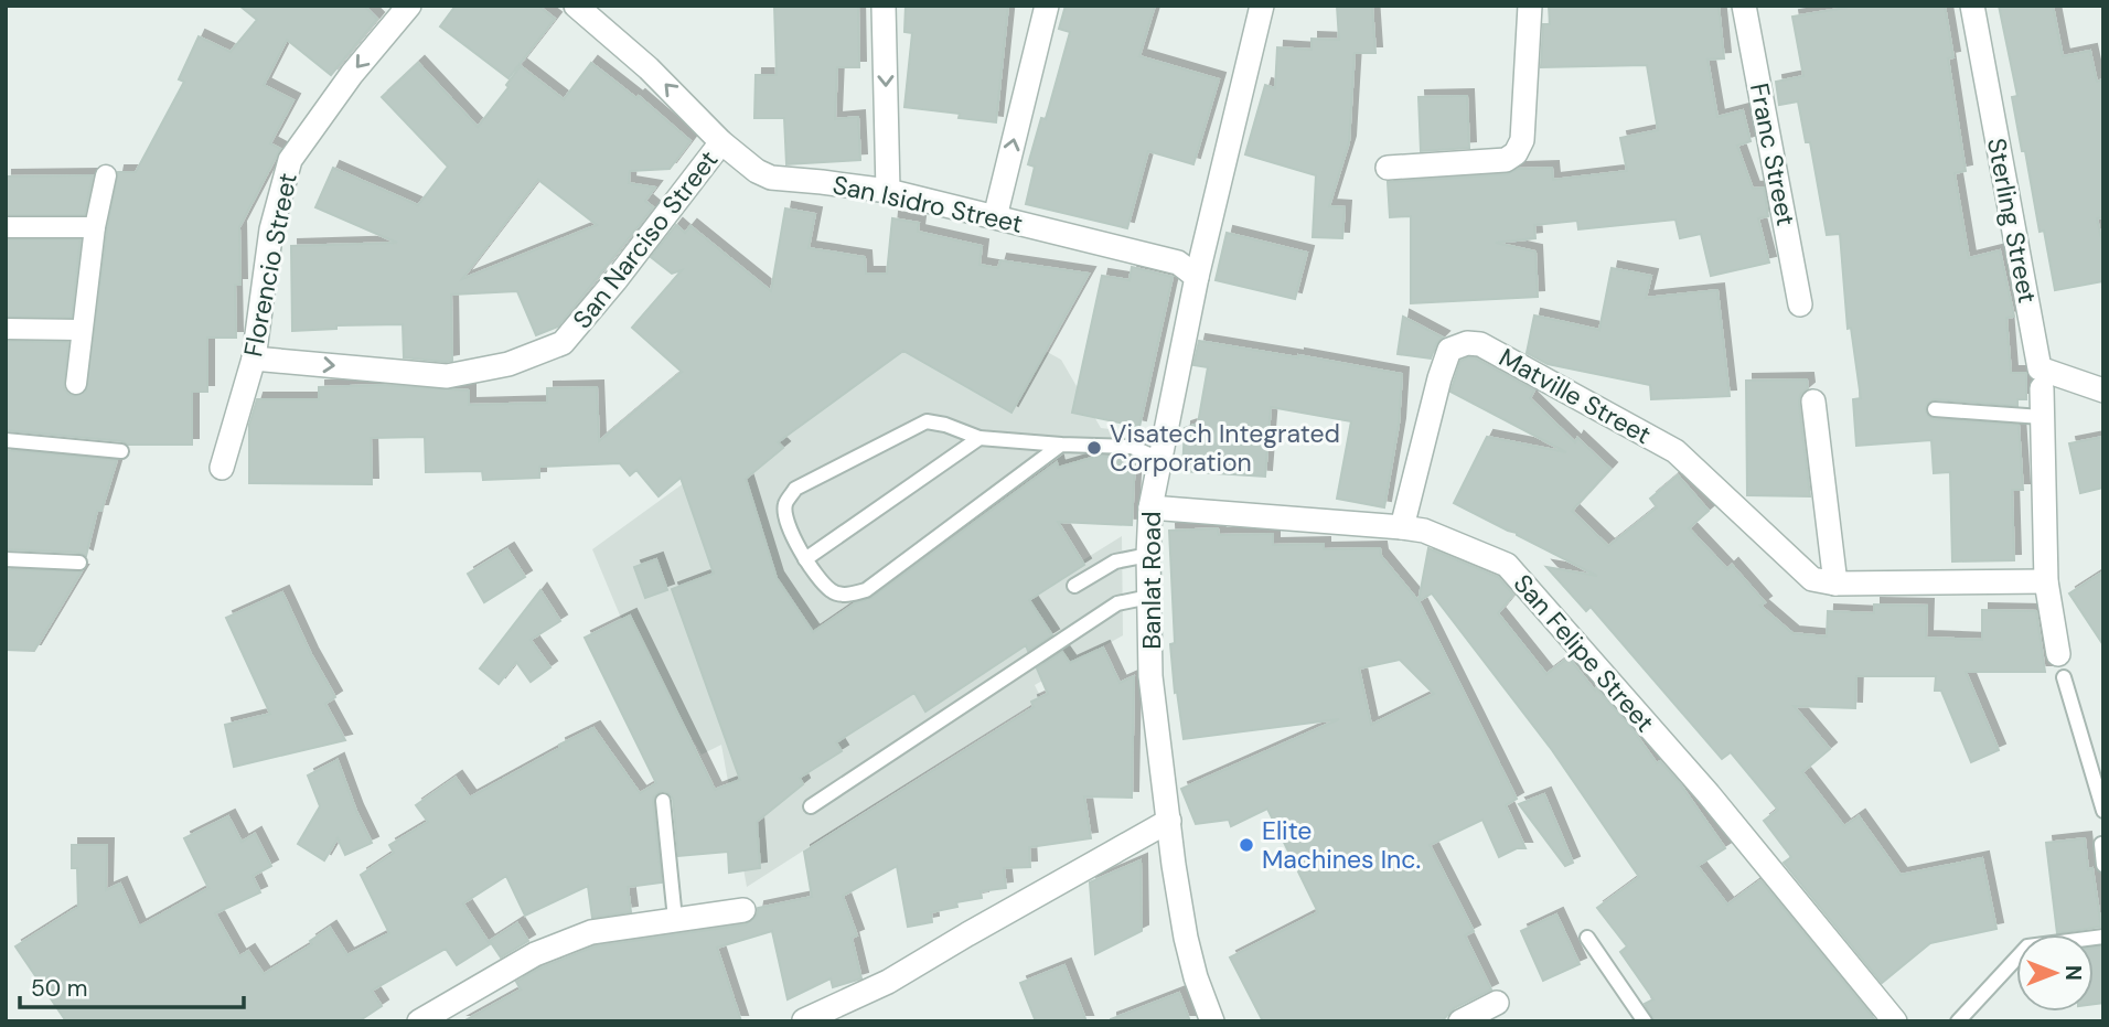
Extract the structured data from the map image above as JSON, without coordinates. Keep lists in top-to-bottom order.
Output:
{
  "streets": {
    "street": [
      "Franc Street",
      "San Isidro Street",
      "Sterling Street",
      "San Narciso Street",
      "Florencio Street",
      "Matville Street",
      "Banlat Road",
      "San Felipe Street"
    ]
  },
  "crossings": [
    ["San Isidro Street", "San Narciso Street"],
    ["San Isidro Street", "Banlat Road"],
    ["San Narciso Street", "Florencio Street"],
    ["Matville Street", "San Felipe Street"],
    ["Banlat Road", "San Felipe Street"]
  ],
  "one_way": ["San Narciso Street"],
  "places": ["Visatech Integrated Corporation", "Elite Machines Inc."],
  "scale_bar": "50 m",
  "north": "right"
}
